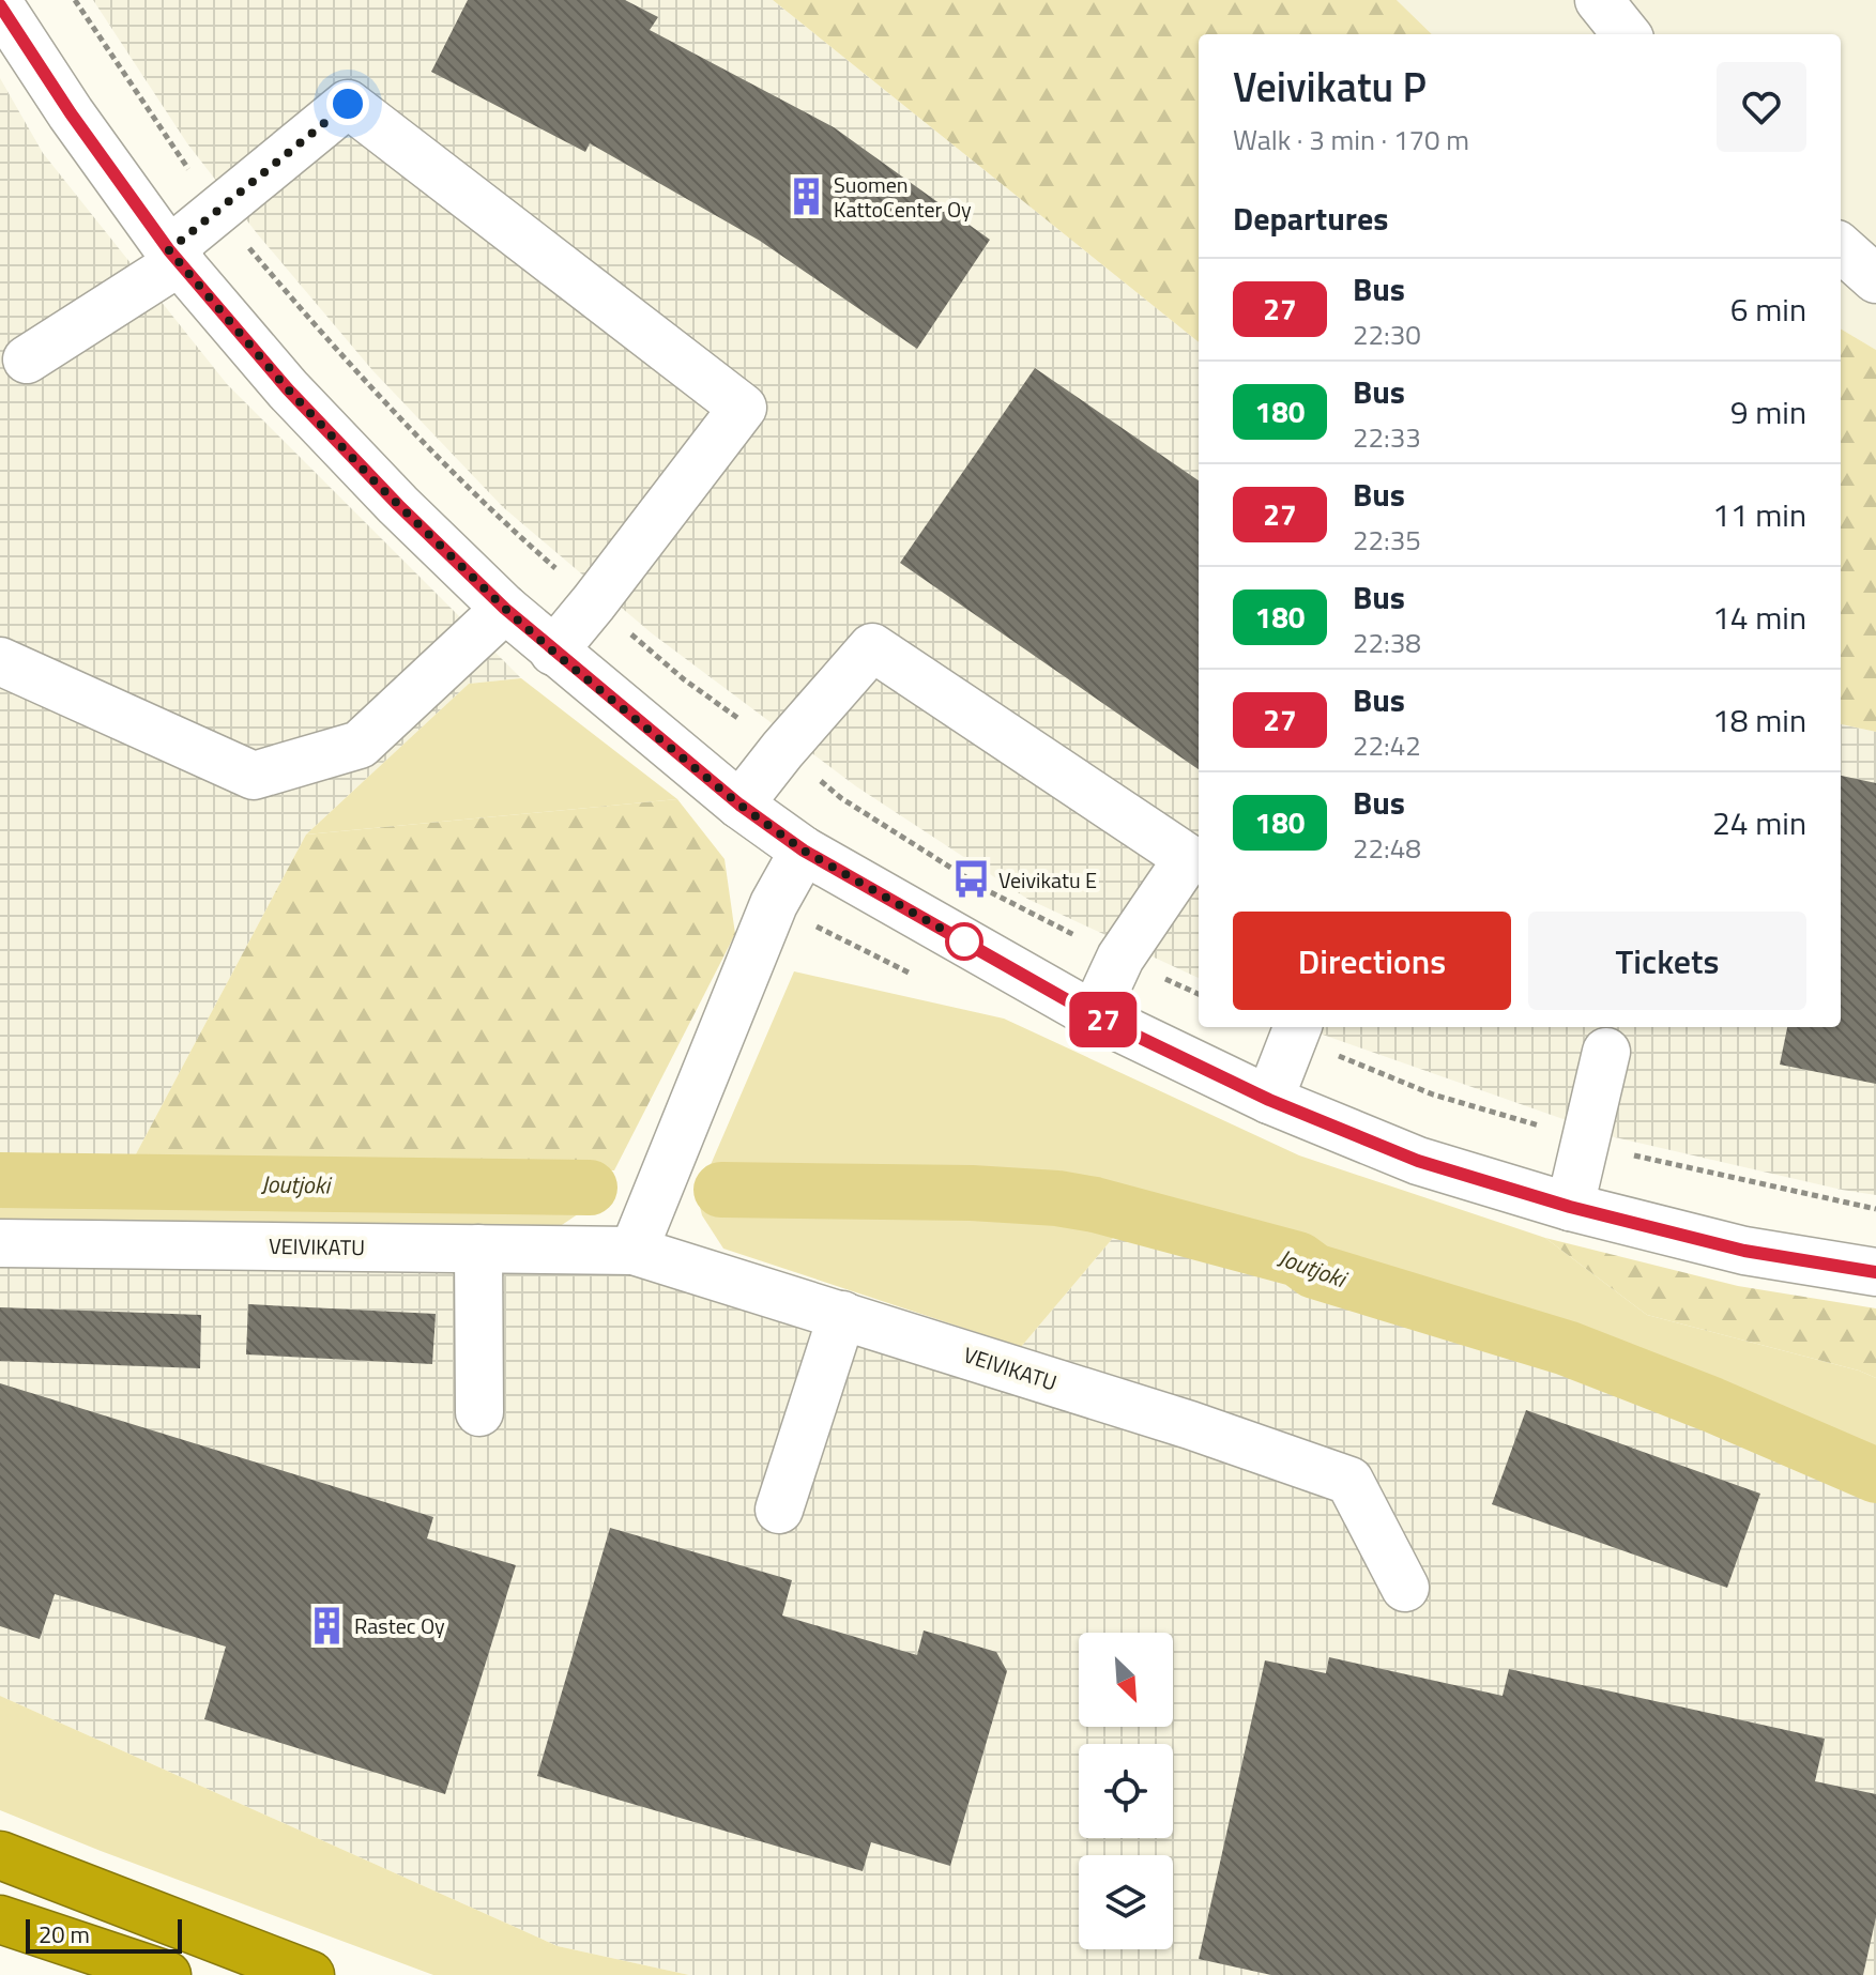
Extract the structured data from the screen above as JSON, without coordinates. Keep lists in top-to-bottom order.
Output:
{
  "streets": {
    "street": ["VEIVIKATU"]
  },
  "water": ["Joutjoki"],
  "places": {
    "building": ["Suomen KattoCenter Oy", "Rastec Oy"],
    "bus stop": ["Veivikatu E"]
  },
  "lines": ["bus line 27"],
  "scale_bar": "20 m",
  "north": "bottom right",
  "page": {
    "on_map": "27",
    "heading": [
      ["Veivikatu P", "Walk · 3 min · 170 m"],
      "Departures"
    ],
    "list": [
      {
        "mark": "27",
        "name": "Bus",
        "note": "22:30",
        "value": "6 min"
      },
      {
        "mark": "180",
        "name": "Bus",
        "note": "22:33",
        "value": "9 min"
      },
      {
        "mark": "27",
        "name": "Bus",
        "note": "22:35",
        "value": "11 min"
      },
      {
        "mark": "180",
        "name": "Bus",
        "note": "22:38",
        "value": "14 min"
      },
      {
        "mark": "27",
        "name": "Bus",
        "note": "22:42",
        "value": "18 min"
      },
      {
        "mark": "180",
        "name": "Bus",
        "note": "22:48",
        "value": "24 min"
      }
    ],
    "buttons": ["Directions", "Tickets"],
    "scale": "20 m"
  }
}
